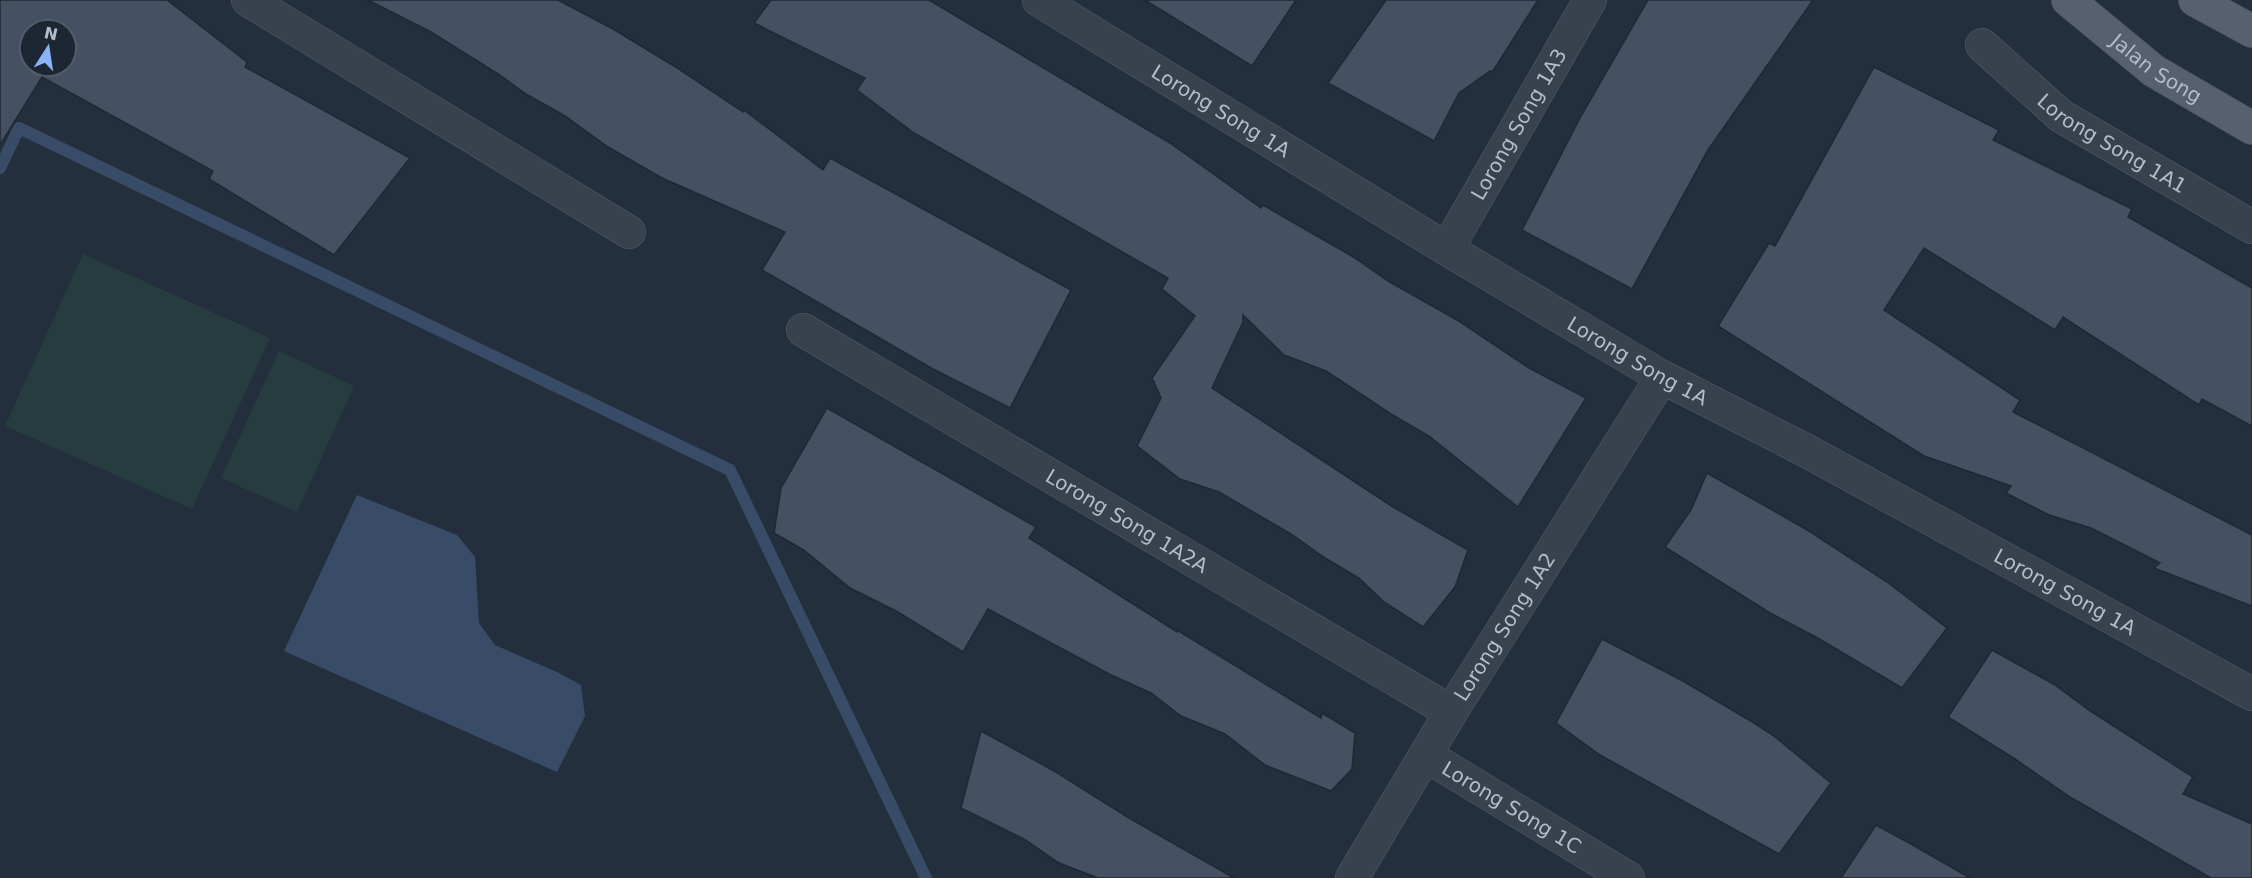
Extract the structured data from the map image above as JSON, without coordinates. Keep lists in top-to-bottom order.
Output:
{
  "streets": {
    "main road": ["Jalan Song"],
    "street": [
      "Lorong Song 1A",
      "Lorong Song 1A3",
      "Lorong Song 1A1",
      "Lorong Song 1A2A",
      "Lorong Song 1A2",
      "Lorong Song 1C"
    ]
  },
  "crossings": [
    ["Lorong Song 1A", "Lorong Song 1A3"],
    ["Lorong Song 1A", "Lorong Song 1A2"],
    ["Lorong Song 1A2A", "Lorong Song 1A2"],
    ["Lorong Song 1A2", "Lorong Song 1C"]
  ],
  "north": "top"
}
